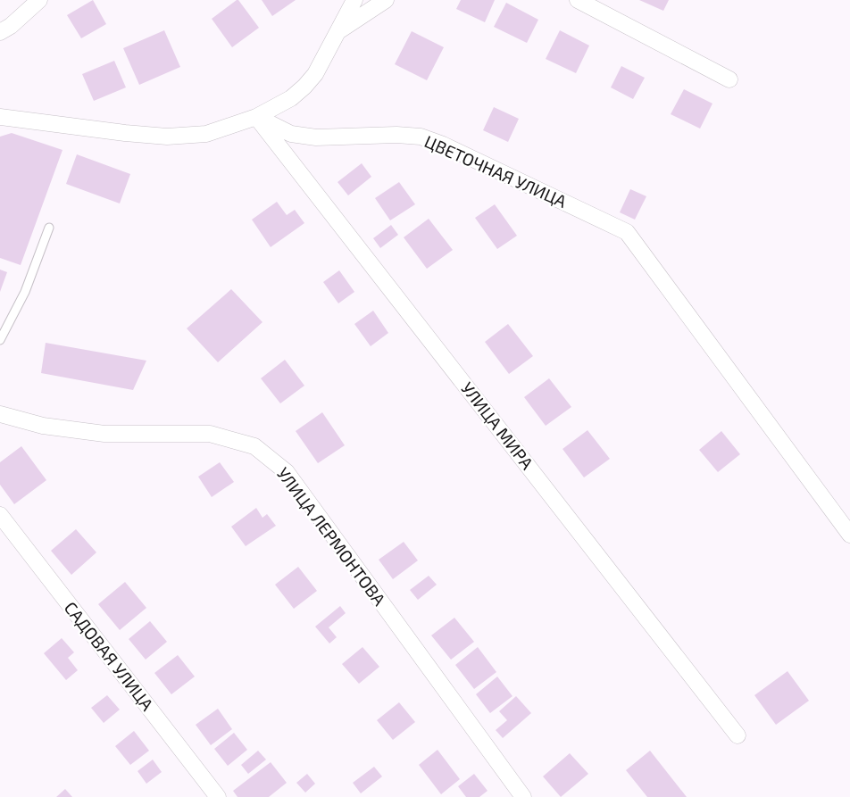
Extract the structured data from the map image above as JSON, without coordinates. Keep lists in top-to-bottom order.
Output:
{
  "streets": {
    "street": [
      "ЦВЕТОЧНАЯ УЛИЦА",
      "УЛИЦА МИРА",
      "УЛИЦА ЛЕРМОНТОВА",
      "САДОВАЯ УЛИЦА"
    ]
  },
  "crossings": [
    ["ЦВЕТОЧНАЯ УЛИЦА", "УЛИЦА МИРА"]
  ]
}
